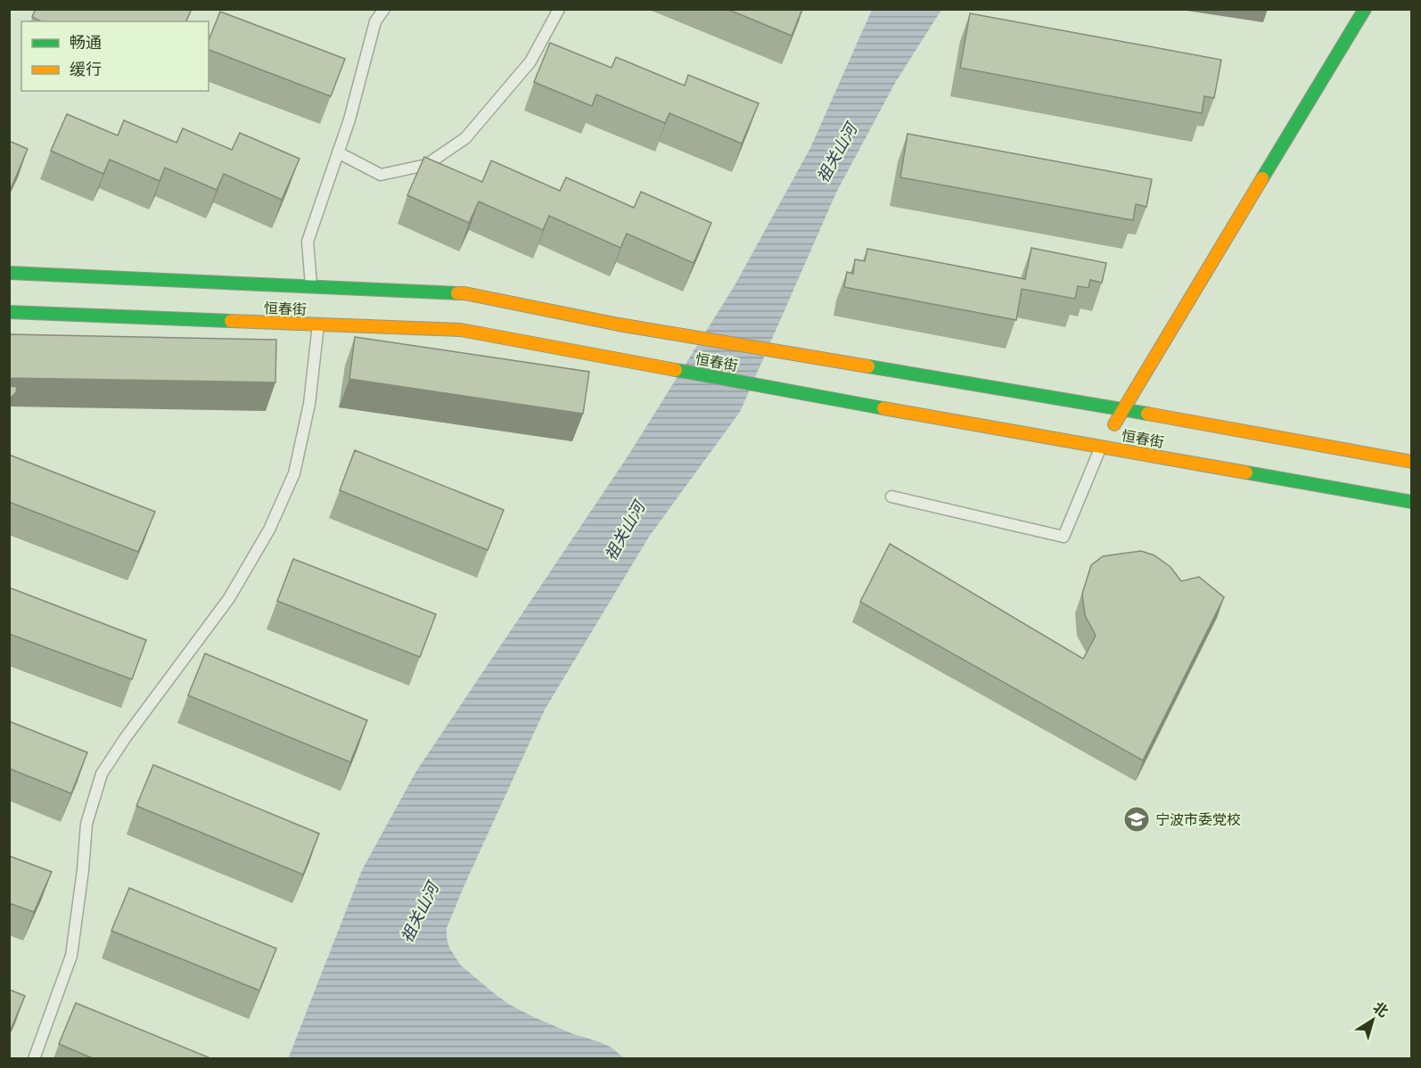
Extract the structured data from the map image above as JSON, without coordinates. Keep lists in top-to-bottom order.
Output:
{
  "streets": {
    "main road": ["恒春街"]
  },
  "water": ["祖关山河"],
  "places": {
    "school or university": ["宁波市委党校"]
  },
  "legend": ["畅通", "缓行"],
  "north": "top right"
}
